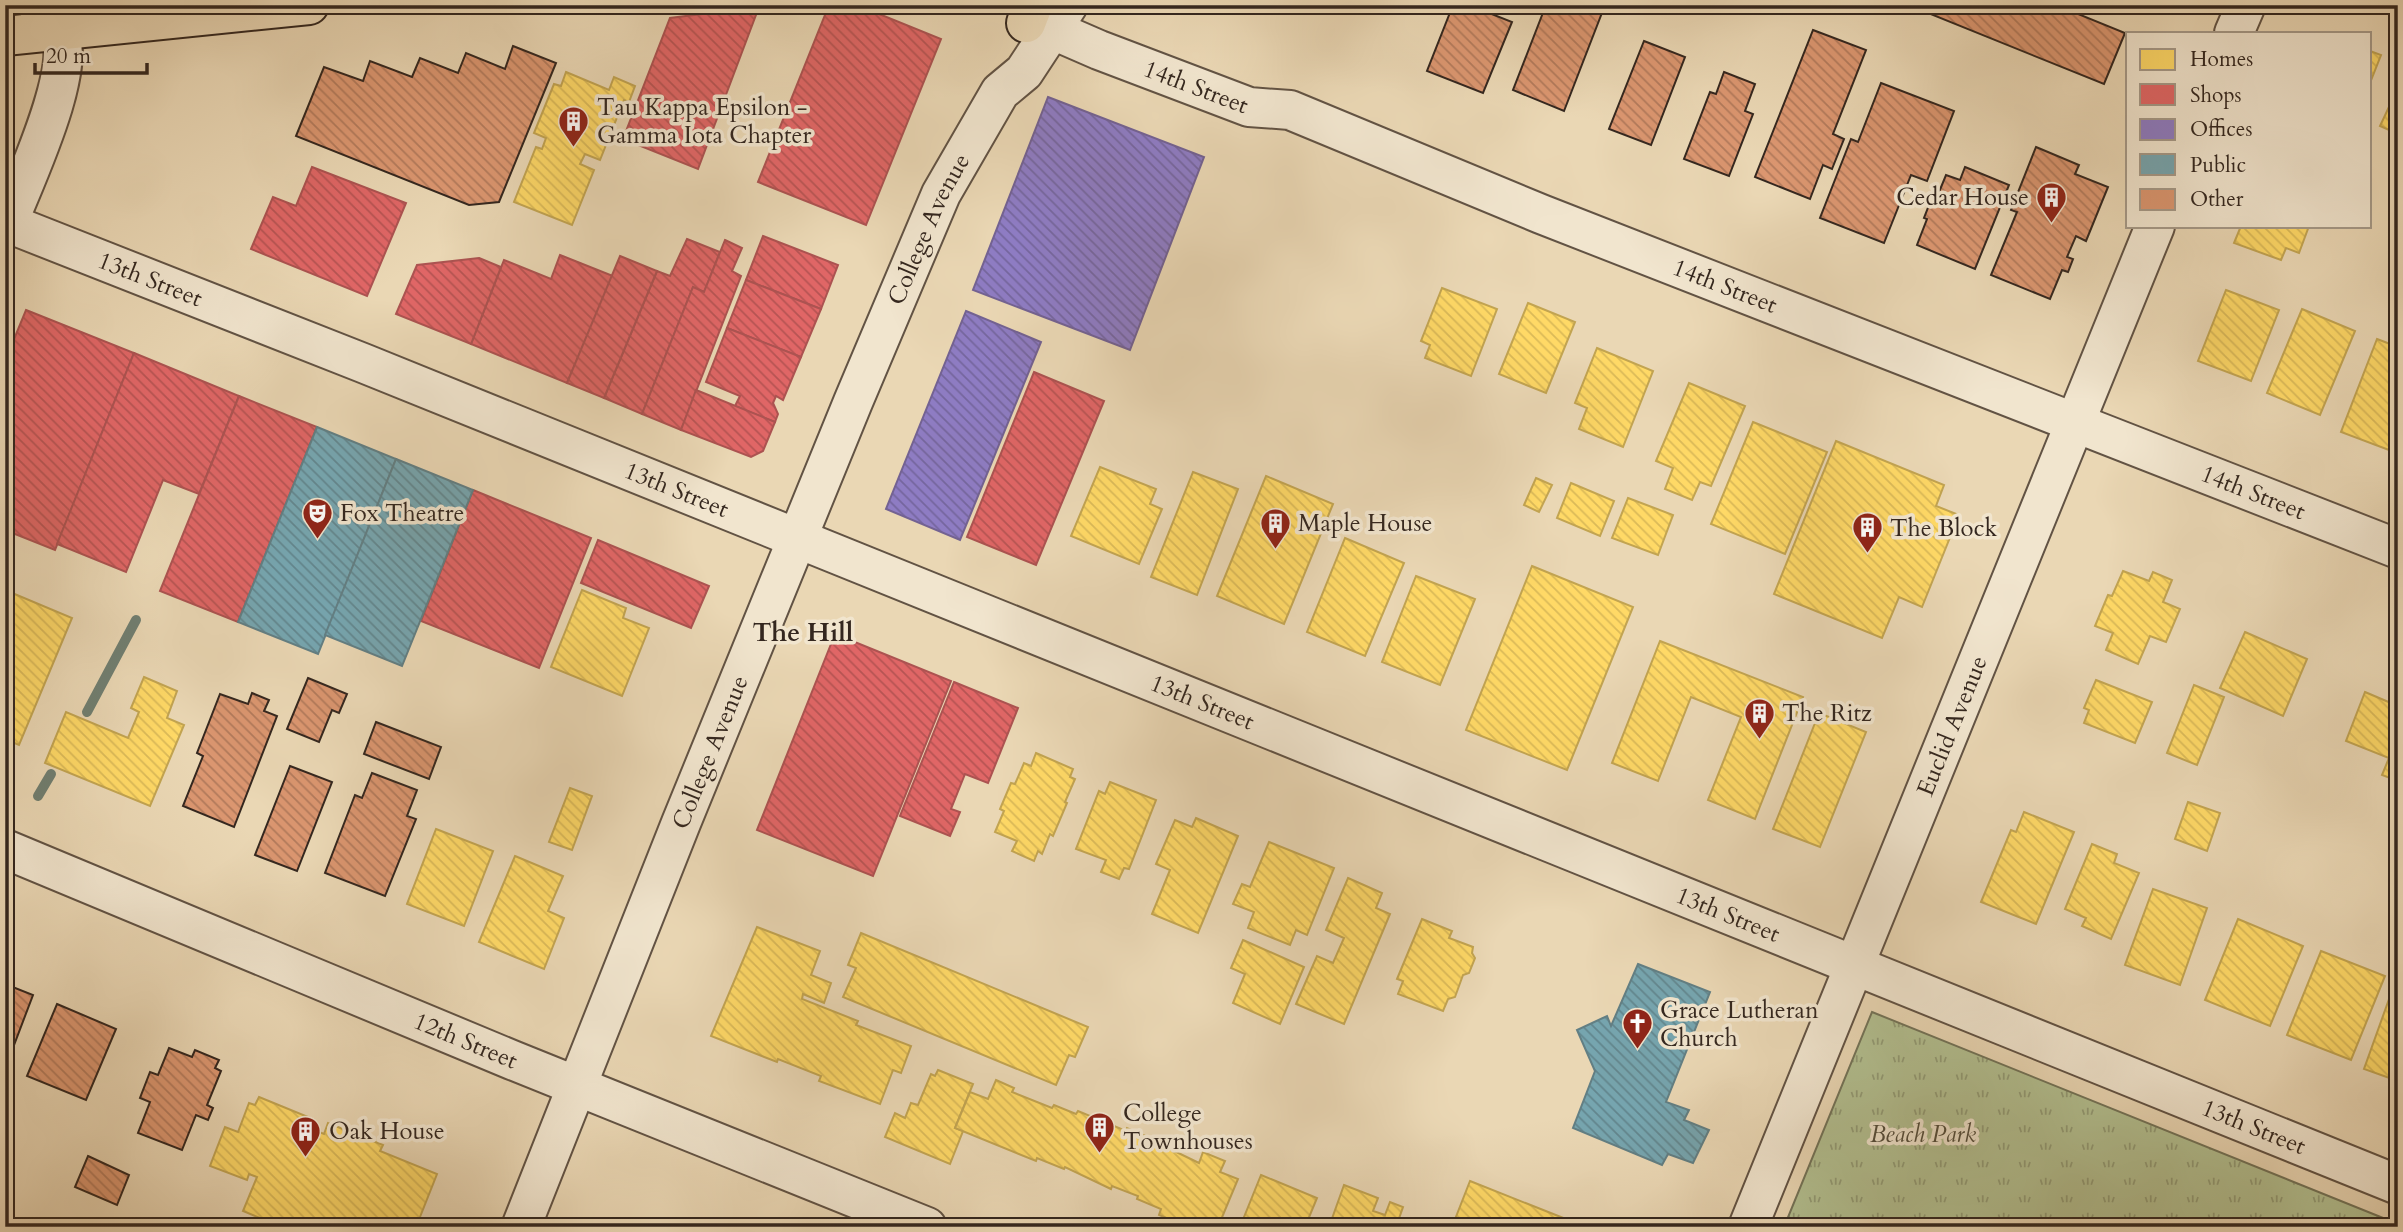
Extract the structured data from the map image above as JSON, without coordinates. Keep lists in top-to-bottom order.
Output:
{
  "streets": {
    "street": [
      "14th Street",
      "College Avenue",
      "13th Street",
      "Euclid Avenue",
      "12th Street"
    ]
  },
  "crossings": [
    ["14th Street", "College Avenue"],
    ["14th Street", "Euclid Avenue"],
    ["College Avenue", "13th Street"],
    ["College Avenue", "12th Street"],
    ["13th Street", "Euclid Avenue"]
  ],
  "districts": ["The Hill"],
  "parks": ["Beach Park"],
  "places": {
    "building": [
      "Tau Kappa Epsilon - Gamma Iota Chapter",
      "Cedar House",
      "Maple House",
      "The Block",
      "The Ritz",
      "College Townhouses",
      "Oak House"
    ],
    "theatre": ["Fox Theatre"],
    "church": ["Grace Lutheran Church"]
  },
  "legend": [
    "Homes",
    "Shops",
    "Offices",
    "Public",
    "Other"
  ],
  "scale_bar": "20 m"
}
